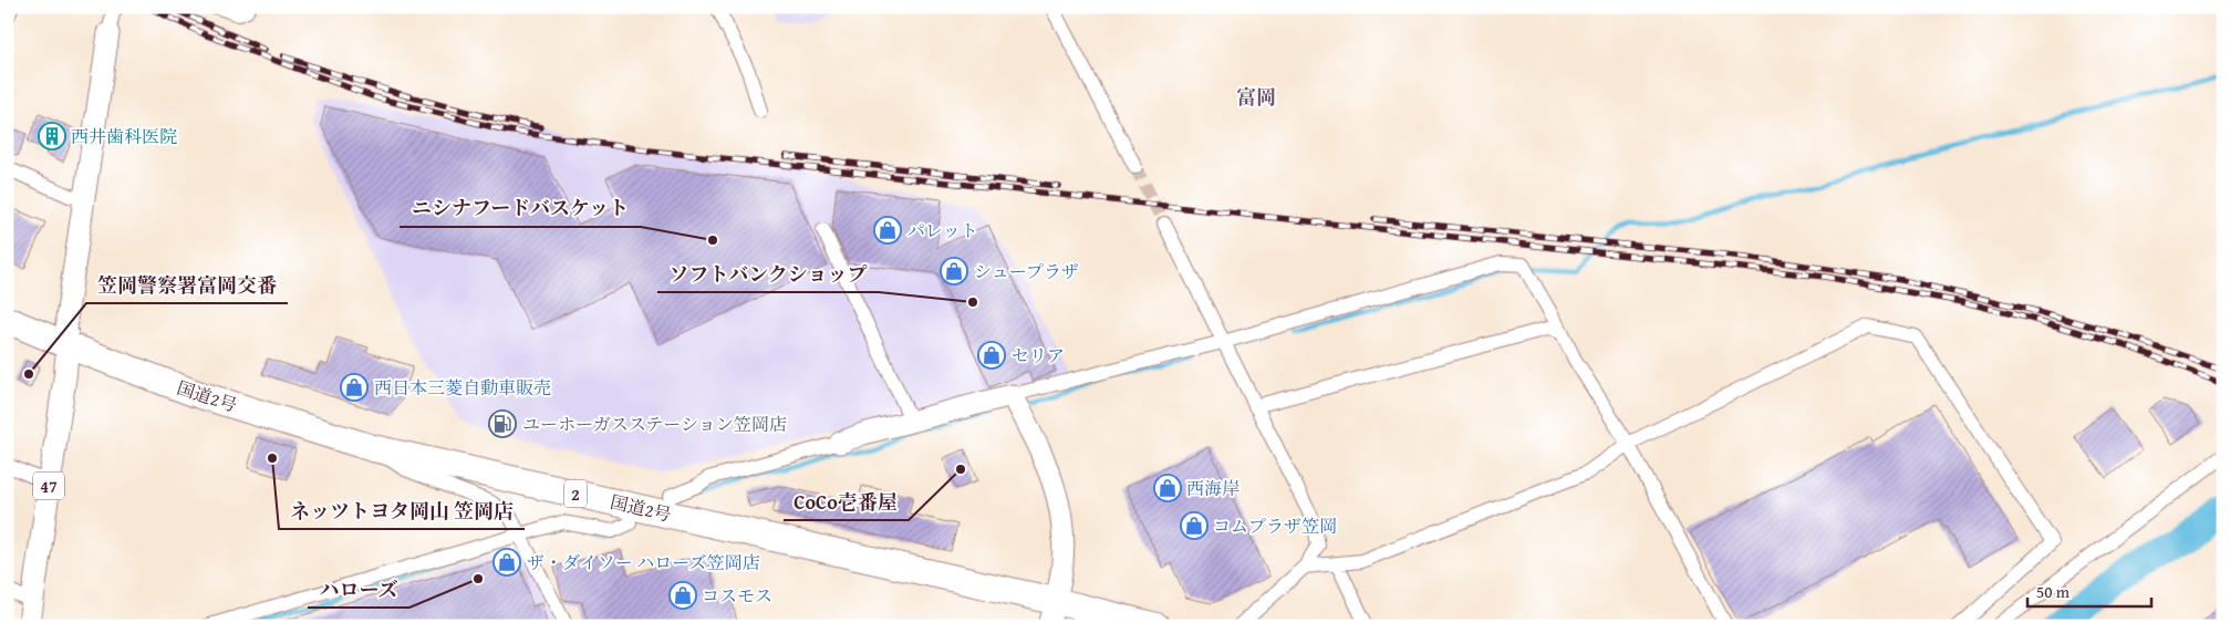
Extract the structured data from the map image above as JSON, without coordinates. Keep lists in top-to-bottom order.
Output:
{
  "streets": {
    "highway": ["国道2号", "2"],
    "main road": ["47"]
  },
  "crossings": [
    ["国道2号", "47"]
  ],
  "districts": ["富岡"],
  "places": {
    "building": ["西井歯科医院"],
    "shop": [
      "パレット",
      "シュープラザ",
      "セリア",
      "西日本三菱自動車販売",
      "西海岸",
      "コムプラザ笠岡",
      "ザ・ダイソー ハローズ笠岡店",
      "コスモス"
    ],
    "other": [
      "ニシナフードバスケット",
      "ソフトバンクショップ",
      "笠岡警察署富岡交番",
      "ネッツトヨタ岡山 笠岡店",
      "CoCo壱番屋",
      "ハローズ"
    ],
    "fuel station": ["ユーホーガスステーション笠岡店"]
  },
  "scale_bar": "50 m"
}
